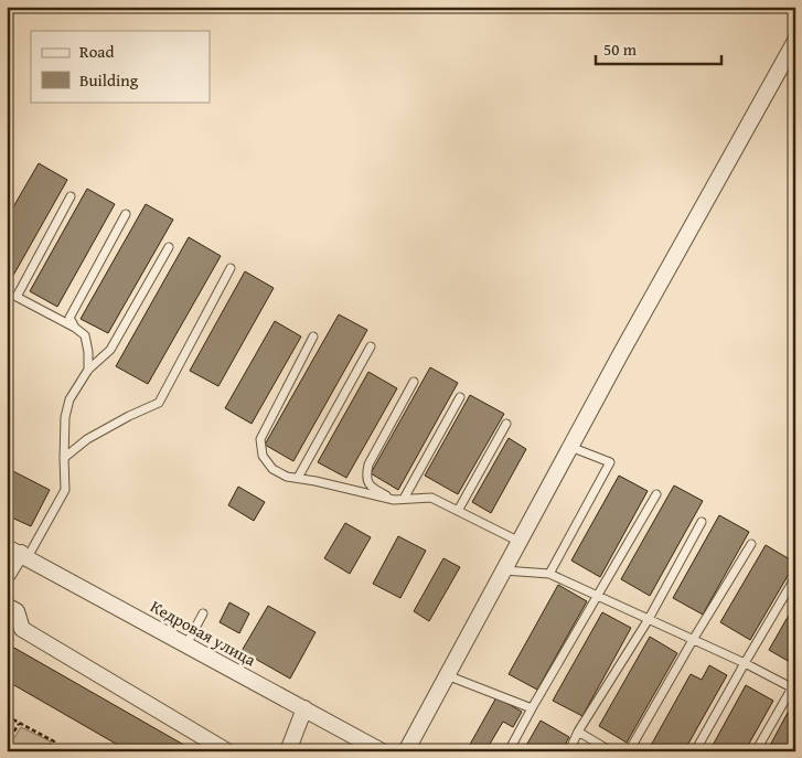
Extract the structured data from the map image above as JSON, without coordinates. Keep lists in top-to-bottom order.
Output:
{
  "streets": {
    "street": ["Кедровая улица"]
  },
  "legend": ["Road", "Building"],
  "scale_bar": "50 m"
}
